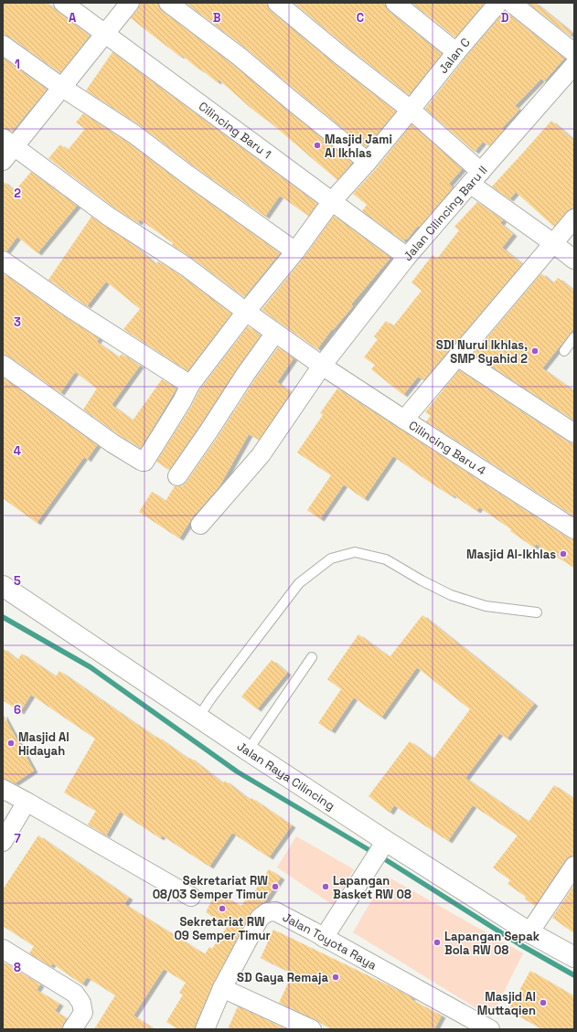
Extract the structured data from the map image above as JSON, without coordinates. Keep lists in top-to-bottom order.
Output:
{
  "streets": {
    "street": [
      "Jalan C",
      "Cilincing Baru 1",
      "Jalan Cilincing Baru II",
      "Cilincing Baru 4",
      "Jalan Raya Cilincing",
      "Jalan Toyota Raya"
    ]
  },
  "crossings": [
    ["Jalan C", "Cilincing Baru 1"],
    ["Jalan C", "Cilincing Baru 4"],
    ["Cilincing Baru 1", "Jalan Cilincing Baru II"],
    ["Jalan Cilincing Baru II", "Cilincing Baru 4"]
  ],
  "places": [
    "Masjid Jami Al Ikhlas",
    "SDI Nurul Ikhlas, SMP Syahid 2",
    "Masjid Al-Ikhlas",
    "Masjid Al Hidayah",
    "Sekretariat RW 08/03 Semper Timur",
    "Lapangan Basket RW 08",
    "Sekretariat RW 09 Semper Timur",
    "Lapangan Sepak Bola RW 08",
    "SD Gaya Remaja",
    "Masjid Al Muttaqien"
  ],
  "grid": {
    "columns": [
      "A",
      "B",
      "C",
      "D"
    ],
    "rows": [
      "1",
      "2",
      "3",
      "4",
      "5",
      "6",
      "7",
      "8"
    ]
  }
}
